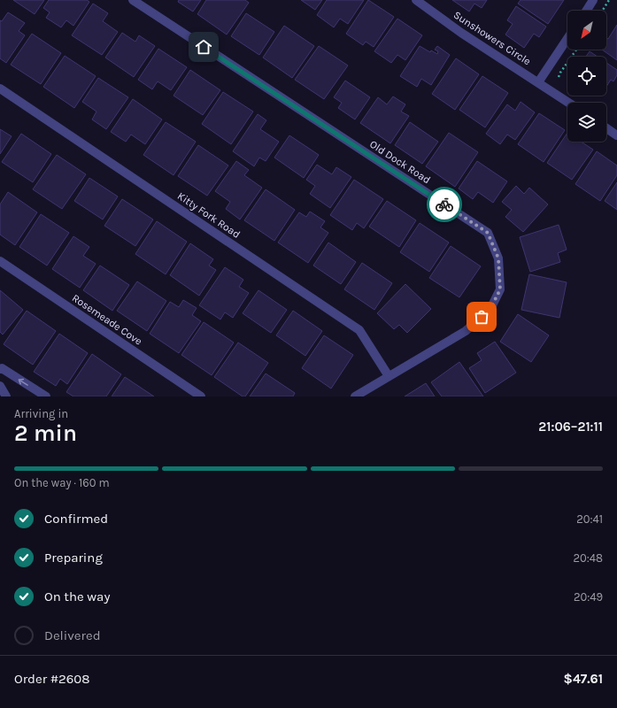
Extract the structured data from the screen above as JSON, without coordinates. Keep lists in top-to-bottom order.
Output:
{
  "streets": {
    "street": [
      "Sunshowers Circle",
      "Old Dock Road",
      "Kitty Fork Road",
      "Rosemeade Cove"
    ]
  },
  "crossings": [
    ["Old Dock Road", "Kitty Fork Road"]
  ],
  "north": "bottom left",
  "page": {
    "heading": ["2 min", "Arriving in", "21:06–21:11"],
    "panel": ["Order #2608", "$47.61"],
    "bar": "On the way · 160 m",
    "list": [
      ["Confirmed", "20:41"],
      ["Preparing", "20:48"],
      ["On the way", "20:49"],
      "Delivered"
    ]
  }
}
